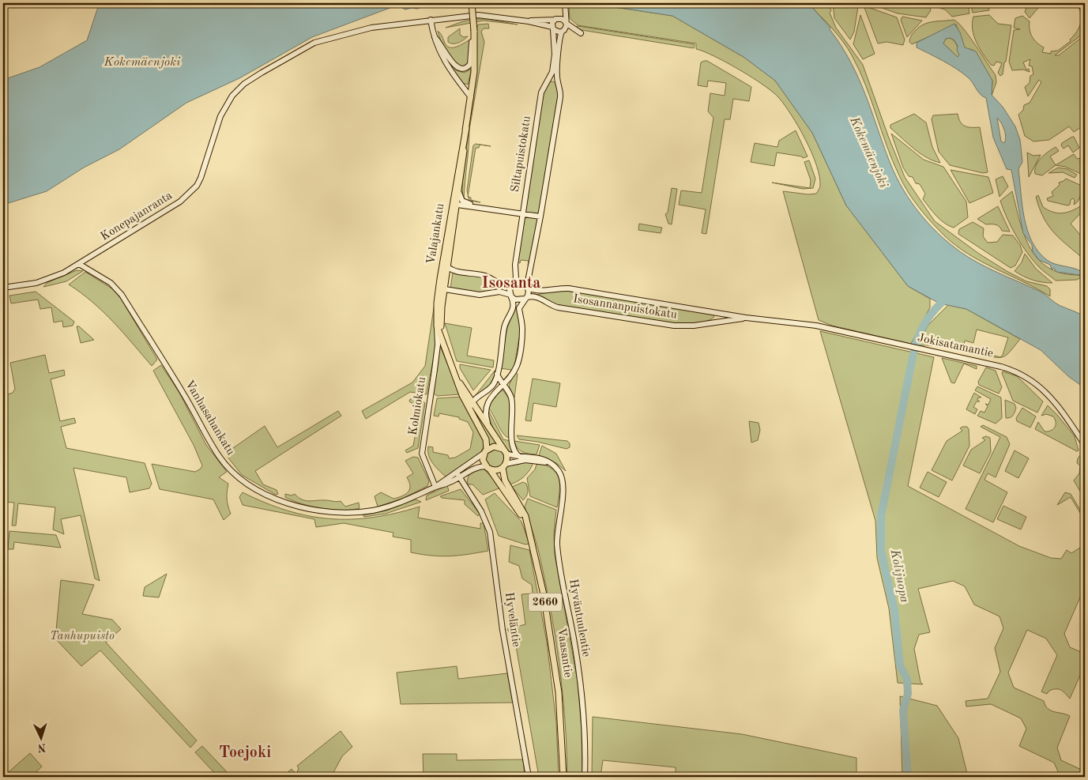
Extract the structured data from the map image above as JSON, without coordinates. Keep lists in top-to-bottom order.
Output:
{
  "streets": {
    "main road": ["Valajankatu", "2660", "Vaasantie"],
    "street": [
      "Siltapuistokatu",
      "Konepajanranta",
      "Isosannanpuistokatu",
      "Jokisatamantie",
      "Kolmiokatu",
      "Vanhasahankatu",
      "Hyväntuulentie",
      "Hyveläntie"
    ]
  },
  "crossings": [
    ["Siltapuistokatu", "Isosannanpuistokatu"],
    ["Konepajanranta", "Vanhasahankatu"],
    ["Valajankatu", "Kolmiokatu"],
    ["Valajankatu", "Vanhasahankatu"],
    ["Valajankatu", "Hyväntuulentie"],
    ["Valajankatu", "Vaasantie"],
    ["Isosannanpuistokatu", "Jokisatamantie"],
    ["Kolmiokatu", "Vanhasahankatu"],
    ["Vanhasahankatu", "Hyväntuulentie"],
    ["Vanhasahankatu", "Hyveläntie"],
    ["Vanhasahankatu", "Vaasantie"],
    ["Hyväntuulentie", "Vaasantie"]
  ],
  "districts": ["Isosanta", "Toejoki"],
  "water": ["Kokemäenjoki", "Kolijuopa"],
  "parks": ["Tanhupuisto"],
  "north": "bottom"
}
